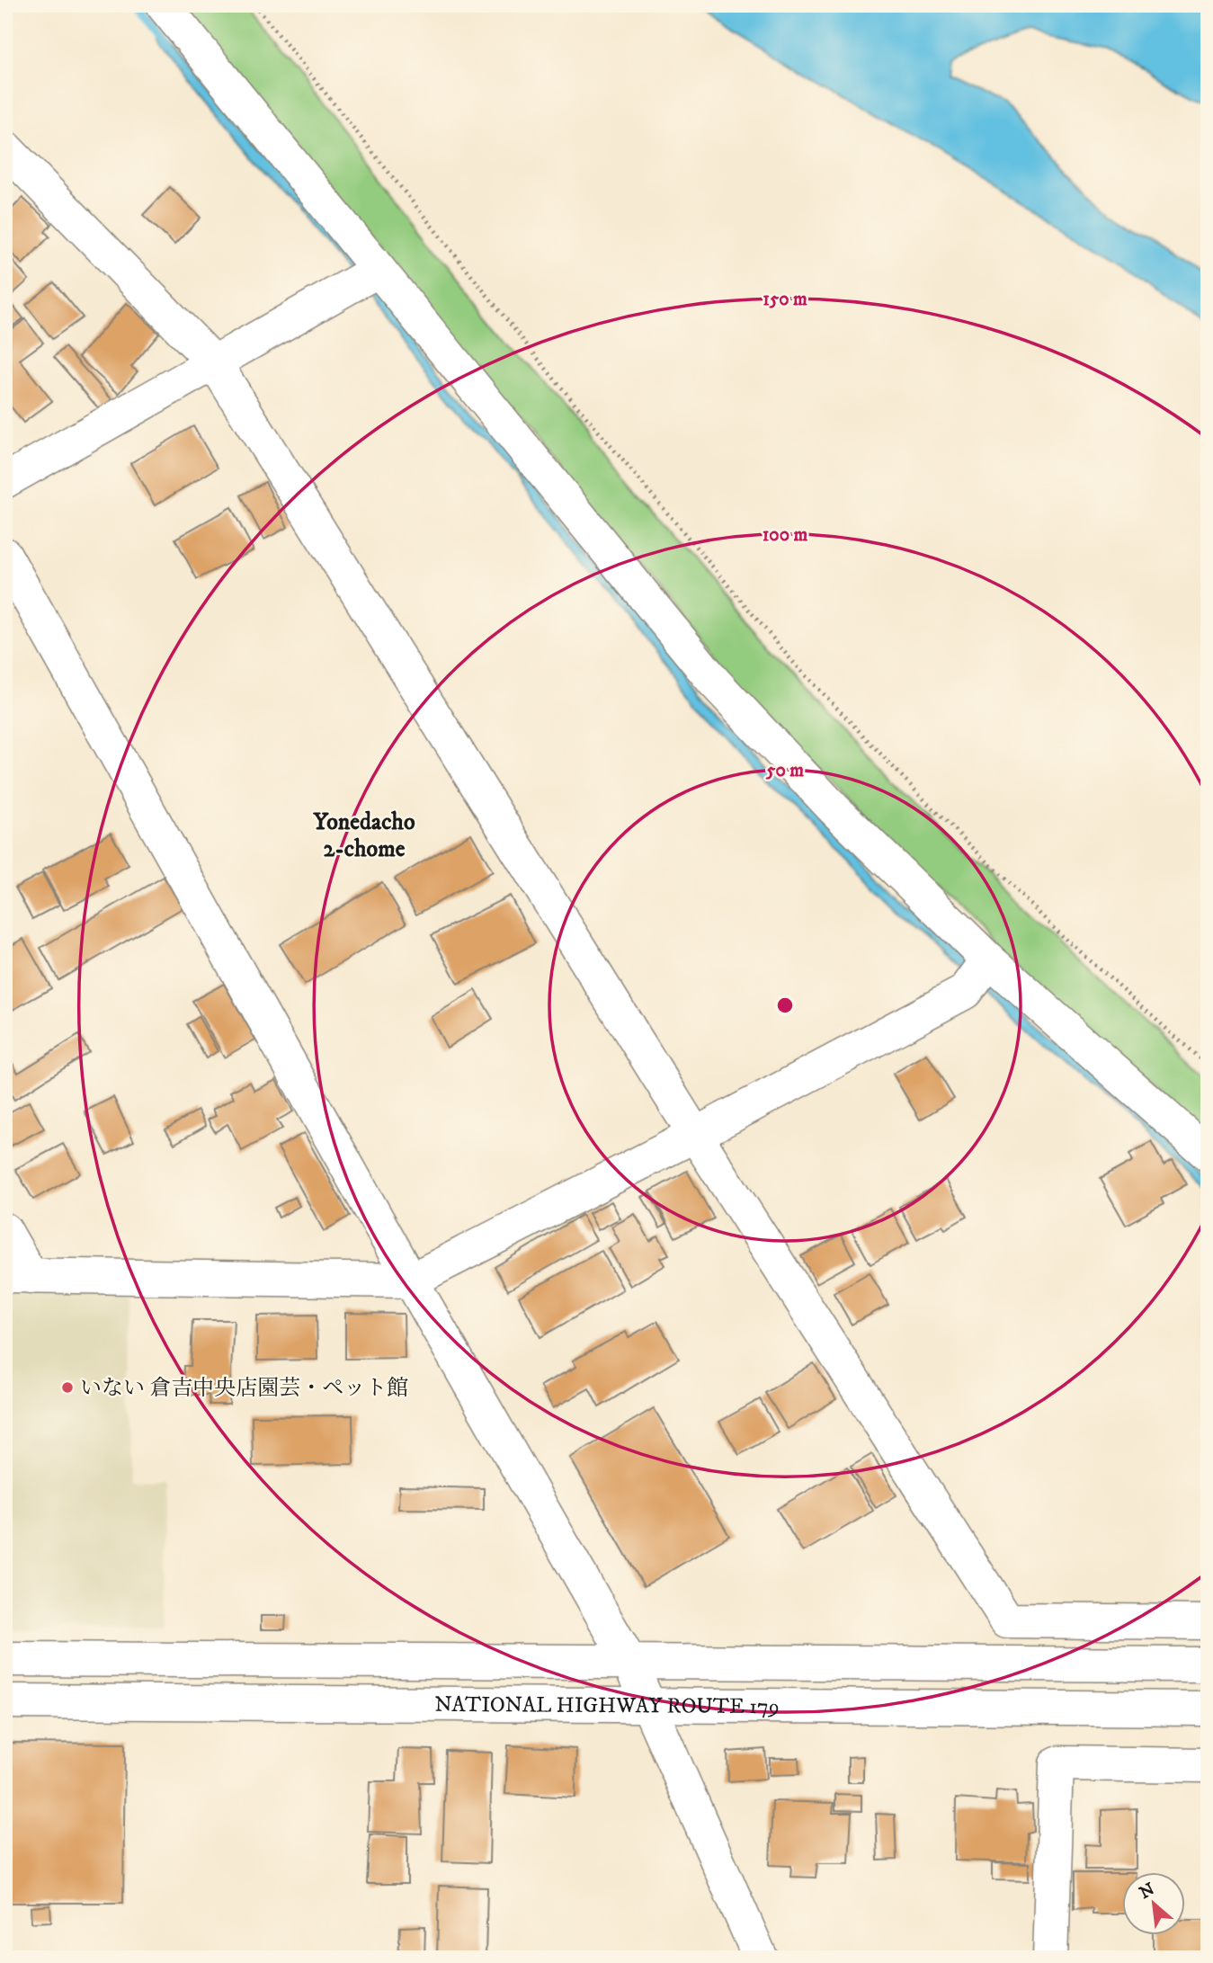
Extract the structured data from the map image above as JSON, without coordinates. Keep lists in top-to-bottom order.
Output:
{
  "streets": {
    "main road": ["NATIONAL HIGHWAY ROUTE 179"]
  },
  "districts": ["Yonedacho 2-chome"],
  "places": ["いない 倉吉中央店園芸・ペット館"],
  "north": "top left",
  "rings": ["150 m", "100 m", "50 m"]
}
